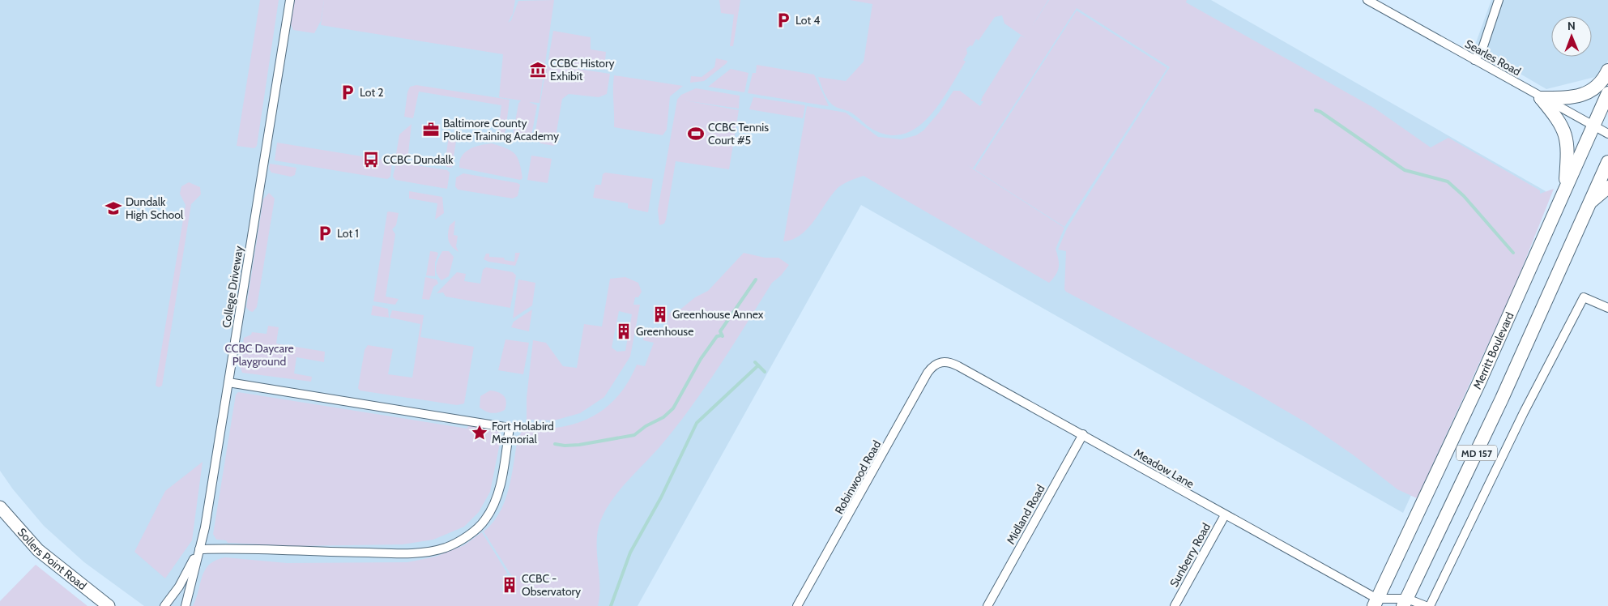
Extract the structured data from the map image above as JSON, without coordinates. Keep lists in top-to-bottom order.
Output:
{
  "streets": {
    "main road": ["Merritt Boulevard", "MD 157"],
    "street": [
      "Searles Road",
      "College Driveway",
      "Meadow Lane",
      "Robinwood Road",
      "Midland Road",
      "Sunberry Road",
      "Sollers Point Road"
    ]
  },
  "crossings": [
    ["Searles Road", "Merritt Boulevard"],
    ["Merritt Boulevard", "Meadow Lane"],
    ["Meadow Lane", "Robinwood Road"],
    ["Meadow Lane", "Midland Road"],
    ["Meadow Lane", "Sunberry Road"]
  ],
  "parks": ["CCBC Daycare Playground"],
  "places": {
    "parking": ["Lot 4", "Lot 2", "Lot 1"],
    "museum": ["CCBC History Exhibit"],
    "office": ["Baltimore County Police Training Academy"],
    "sports": ["CCBC Tennis Court #5"],
    "bus stop": ["CCBC Dundalk"],
    "school or university": ["Dundalk High School"],
    "building": ["Greenhouse Annex", "Greenhouse", "CCBC - Observatory"],
    "place": ["Fort Holabird Memorial"]
  },
  "north": "top"
}
